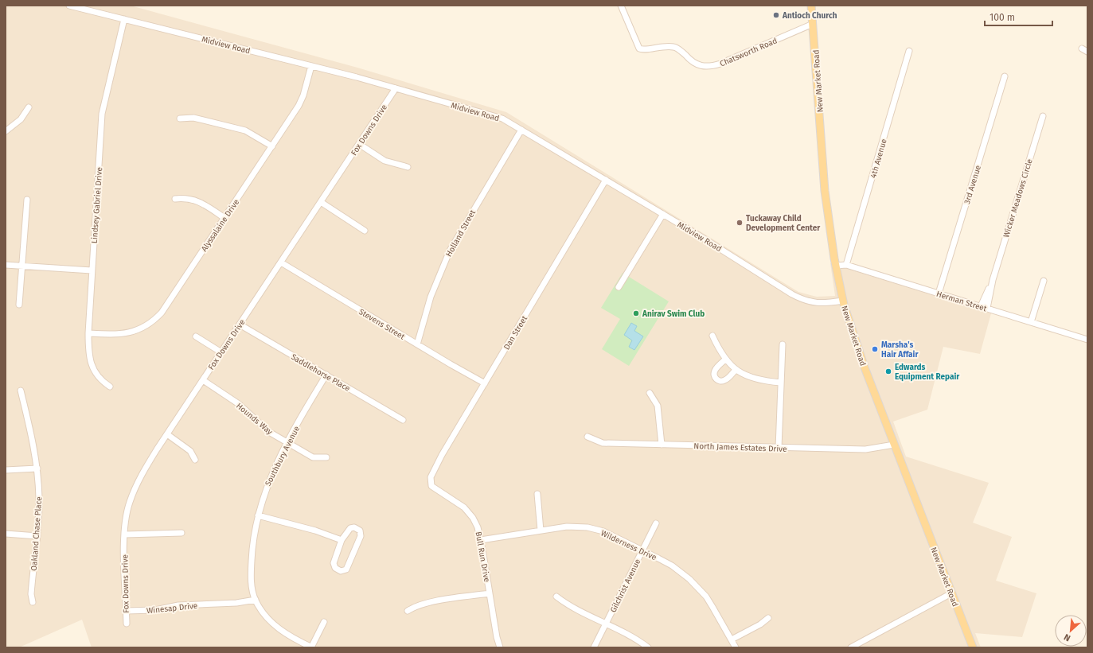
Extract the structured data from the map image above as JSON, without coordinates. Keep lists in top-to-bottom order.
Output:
{
  "streets": {
    "main road": ["New Market Road"],
    "street": [
      "Midview Road",
      "Chatsworth Road",
      "Fox Downs Drive",
      "4th Avenue",
      "3rd Avenue",
      "Wicker Meadows Circle",
      "Lindsey Gabriel Drive",
      "Alyssalaine Drive",
      "Holland Street",
      "Herman Street",
      "Stevens Street",
      "Dan Street",
      "Saddlehorse Place",
      "Hounds Way",
      "North James Estates Drive",
      "Southbury Avenue",
      "Oakland Chase Place",
      "Wilderness Drive",
      "Bull Run Drive",
      "Gilchrist Avenue",
      "Winesap Drive"
    ]
  },
  "crossings": [
    ["Midview Road", "New Market Road"],
    ["Midview Road", "Fox Downs Drive"],
    ["Midview Road", "Lindsey Gabriel Drive"],
    ["Midview Road", "Alyssalaine Drive"],
    ["Midview Road", "Holland Street"],
    ["Midview Road", "Dan Street"],
    ["Chatsworth Road", "New Market Road"],
    ["New Market Road", "Herman Street"],
    ["New Market Road", "North James Estates Drive"],
    ["Fox Downs Drive", "Stevens Street"],
    ["Fox Downs Drive", "Saddlehorse Place"],
    ["Fox Downs Drive", "Hounds Way"],
    ["Fox Downs Drive", "Winesap Drive"],
    ["4th Avenue", "Herman Street"],
    ["3rd Avenue", "Herman Street"],
    ["Wicker Meadows Circle", "Herman Street"],
    ["Lindsey Gabriel Drive", "Alyssalaine Drive"],
    ["Holland Street", "Stevens Street"],
    ["Stevens Street", "Dan Street"],
    ["Dan Street", "Bull Run Drive"],
    ["Saddlehorse Place", "Southbury Avenue"],
    ["Hounds Way", "Southbury Avenue"],
    ["Southbury Avenue", "Winesap Drive"],
    ["Wilderness Drive", "Bull Run Drive"],
    ["Wilderness Drive", "Gilchrist Avenue"]
  ],
  "places": [
    "Antioch Church",
    "Tuckaway Child Development Center",
    "Anirav Swim Club",
    "Marsha's Hair Affair",
    "Edwards Equipment Repair"
  ],
  "scale_bar": "100 m",
  "north": "bottom left"
}
